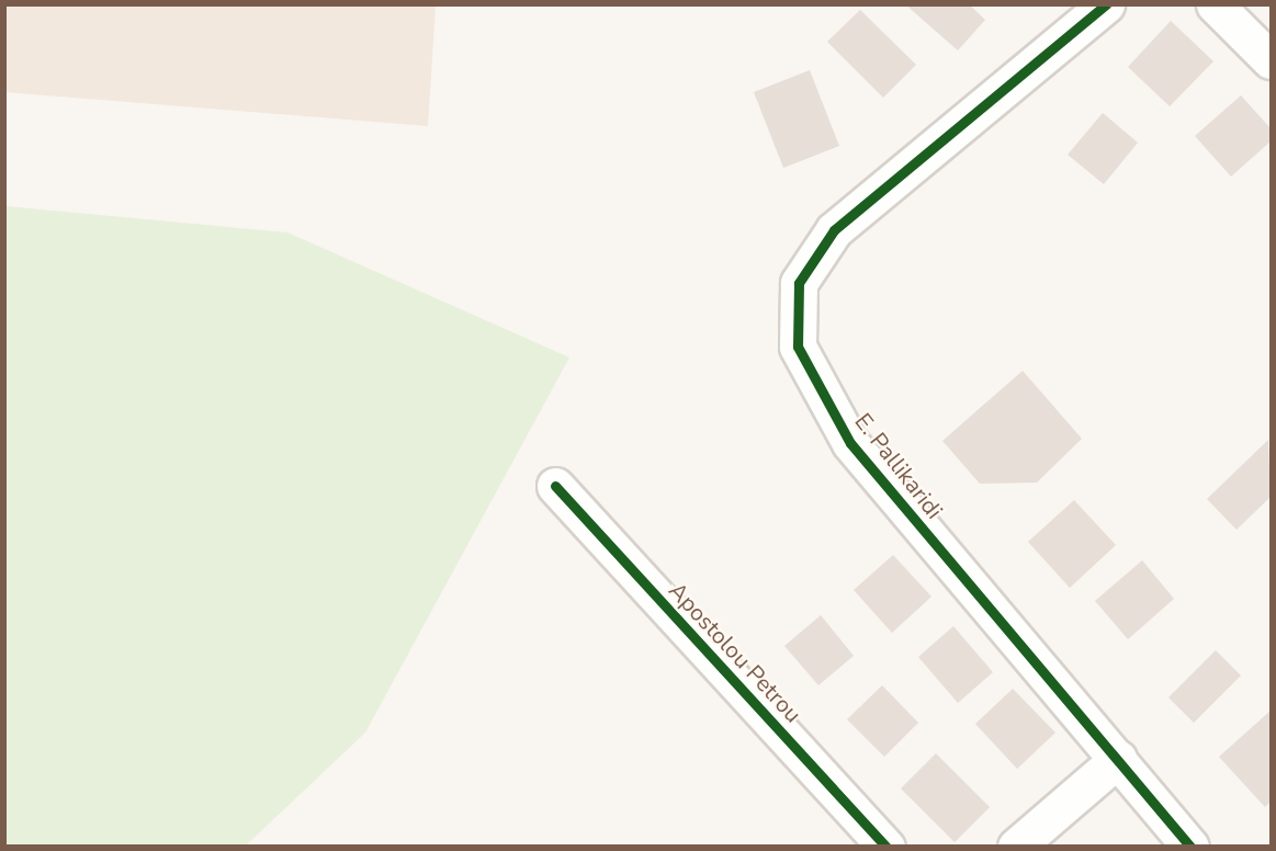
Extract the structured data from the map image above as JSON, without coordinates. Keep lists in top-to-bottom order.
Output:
{
  "streets": {
    "street": ["E. Pallikaridi", "Apostolou Petrou"]
  }
}
